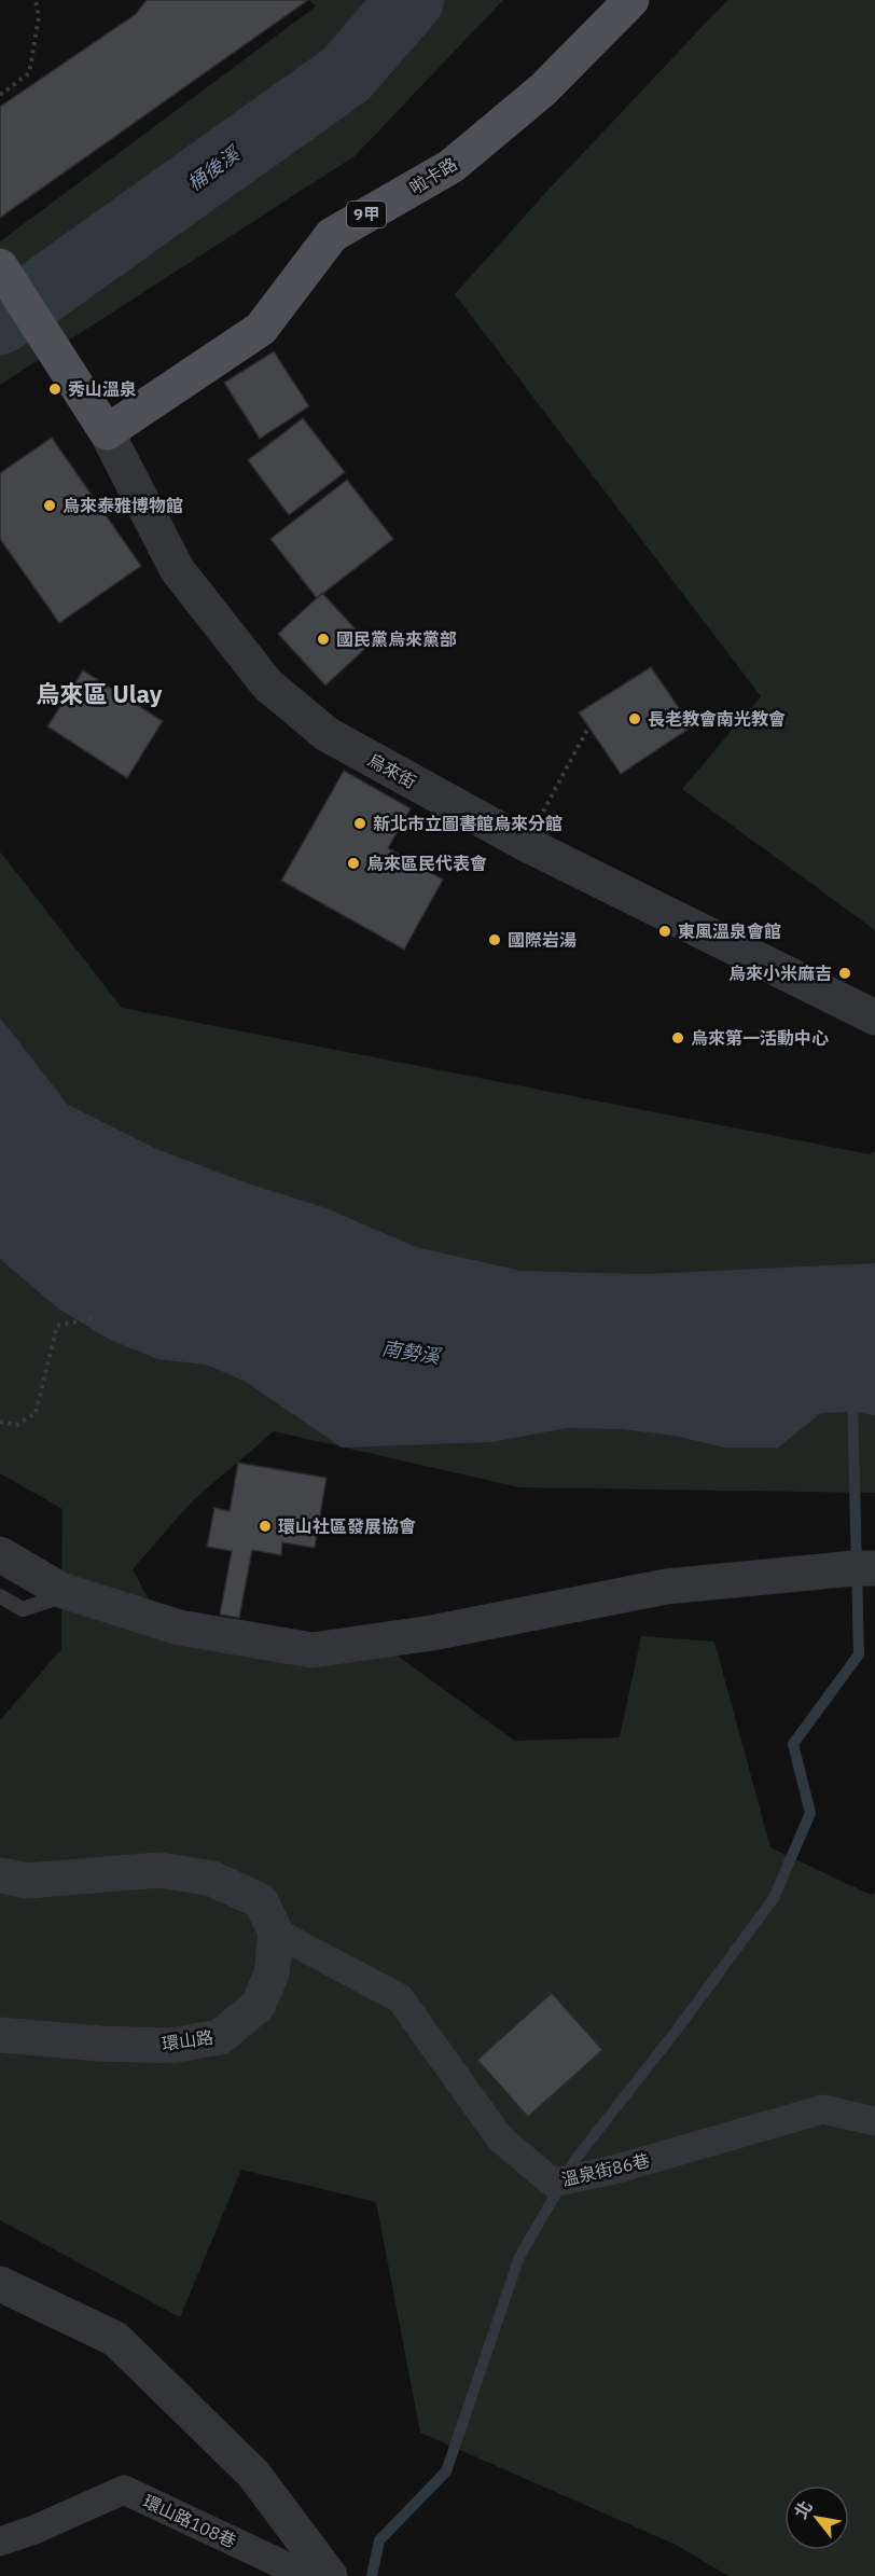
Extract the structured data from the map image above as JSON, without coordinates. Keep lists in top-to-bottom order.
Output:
{
  "streets": {
    "main road": ["啦卡路", "9甲", "烏來街"],
    "street": ["環山路", "溫泉街86巷", "環山路108巷"]
  },
  "crossings": [
    ["啦卡路", "烏來街"],
    ["環山路", "溫泉街86巷"]
  ],
  "districts": ["烏來區 Ulay"],
  "water": ["桶後溪", "南勢溪"],
  "places": [
    "秀山溫泉",
    "烏來泰雅博物館",
    "國民黨烏來黨部",
    "長老教會南光教會",
    "新北市立圖書館烏來分館",
    "烏來區民代表會",
    "東風溫泉會館",
    "國際岩湯",
    "烏來小米麻吉",
    "烏來第一活動中心",
    "環山社區發展協會"
  ],
  "north": "top left"
}
